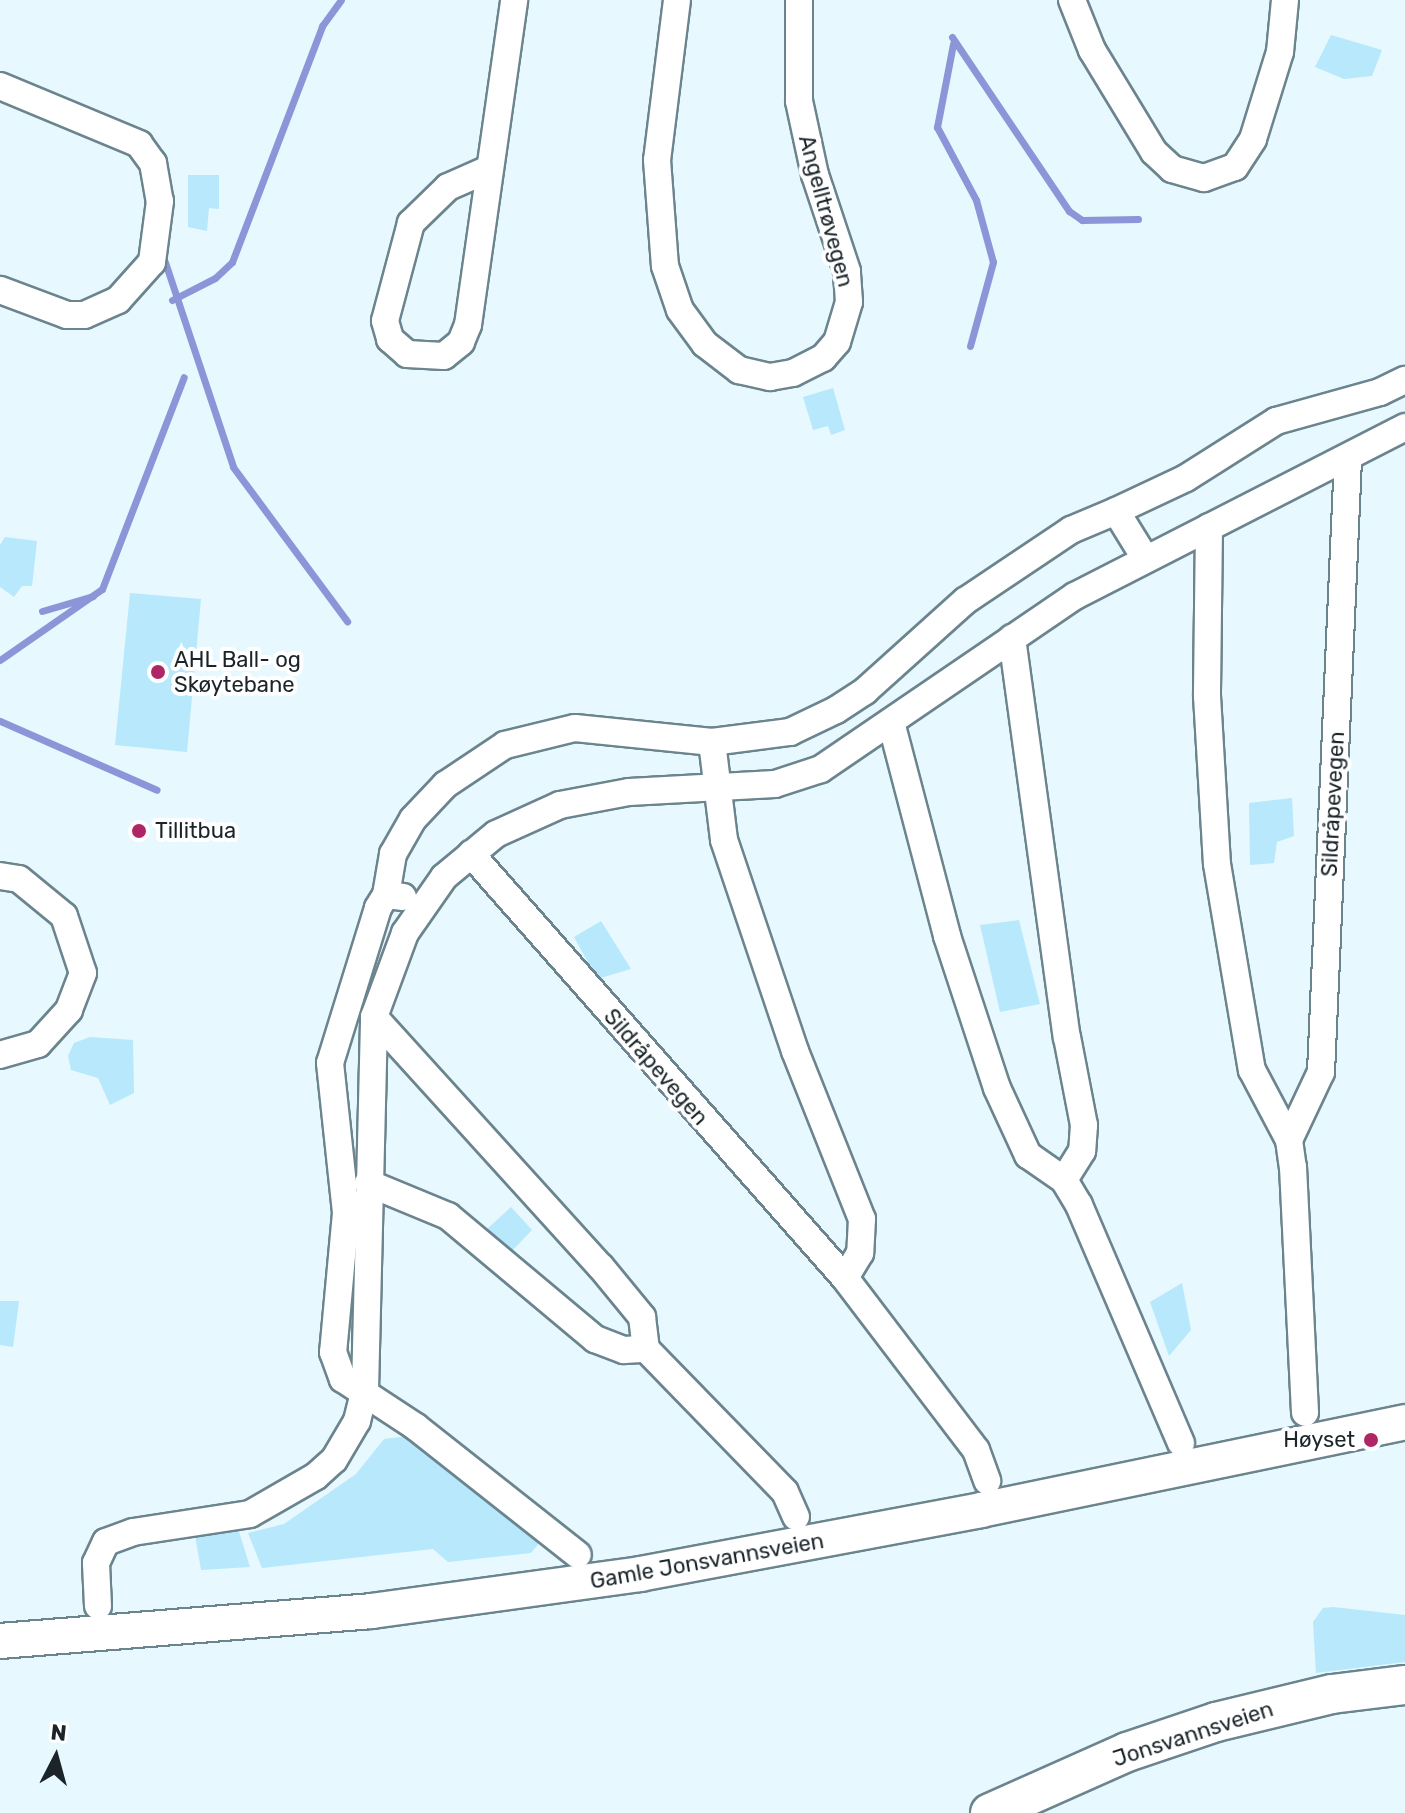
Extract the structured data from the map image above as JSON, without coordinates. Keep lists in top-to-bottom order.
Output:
{
  "streets": {
    "main road": ["Jonsvannsveien"],
    "street": ["Angelltrøvegen", "Sildråpevegen", "Gamle Jonsvannsveien"]
  },
  "places": ["AHL Ball- og Skøytebane", "Tillitbua", "Høyset"],
  "north": "top"
}
